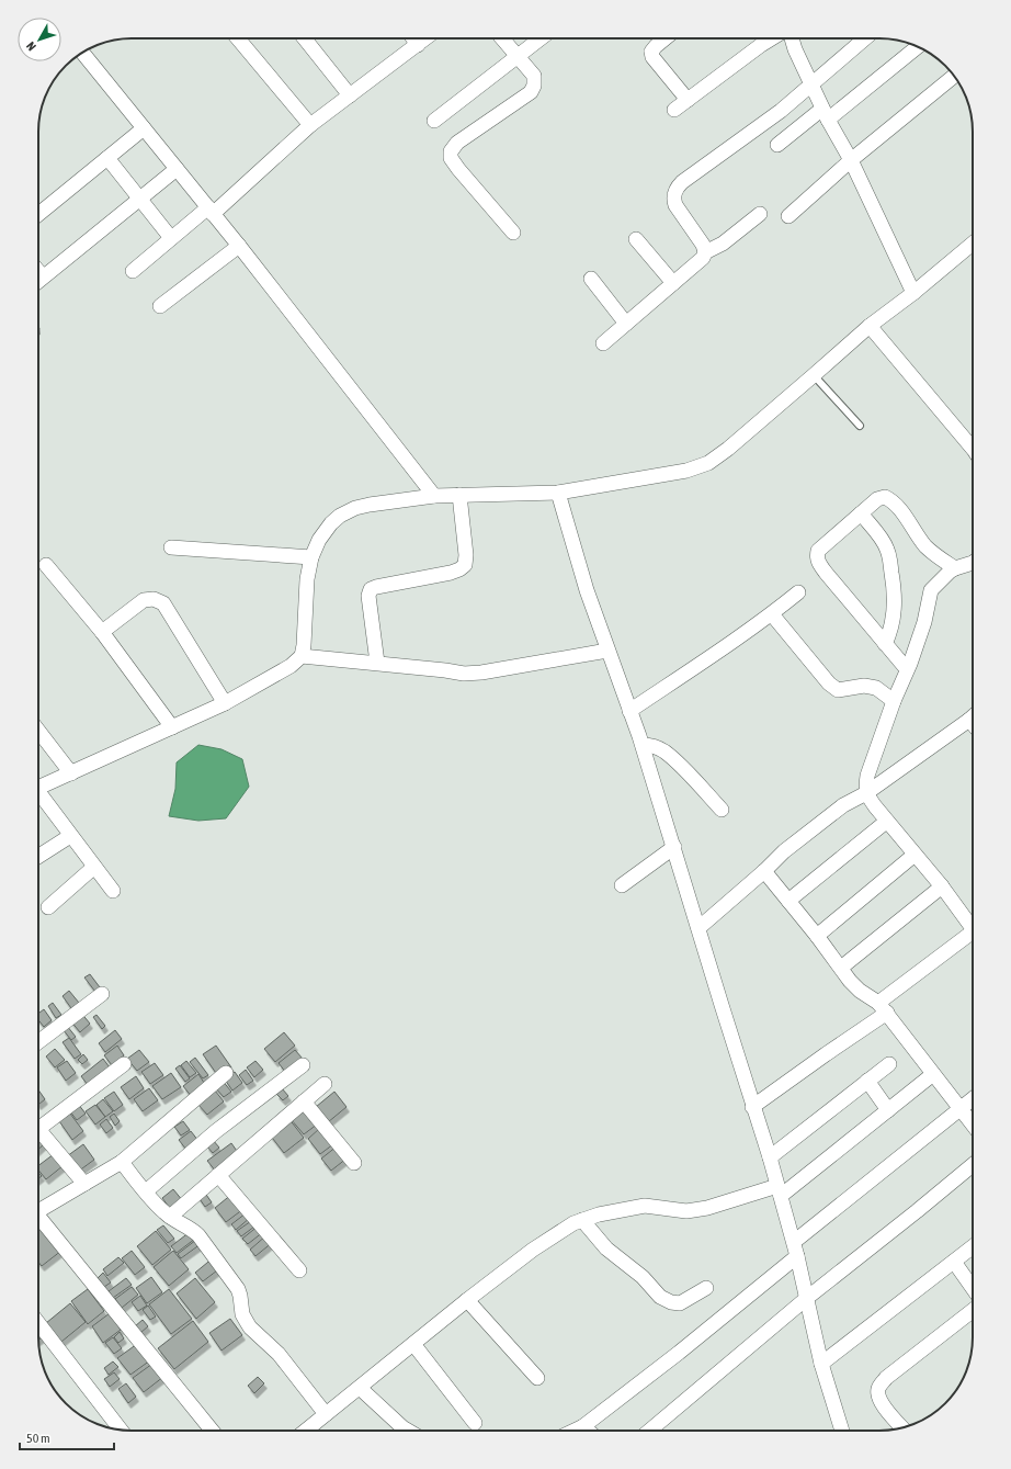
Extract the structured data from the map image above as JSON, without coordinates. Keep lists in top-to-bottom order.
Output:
{
  "scale_bar": "50 m",
  "north": "bottom left"
}
